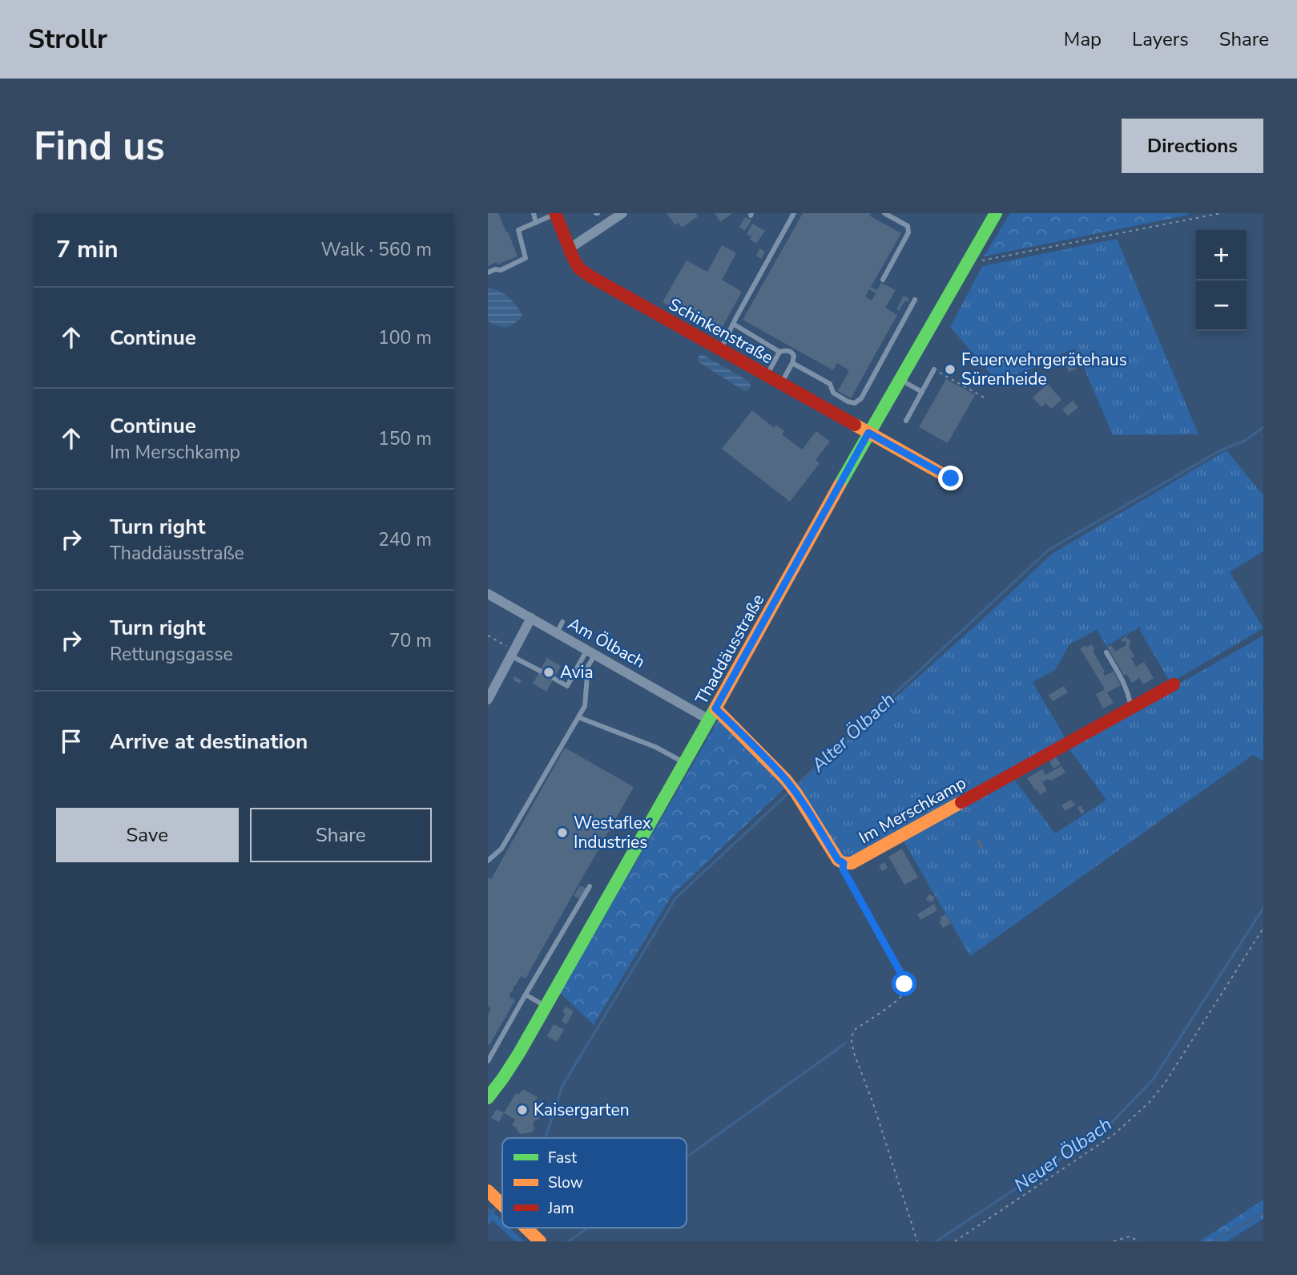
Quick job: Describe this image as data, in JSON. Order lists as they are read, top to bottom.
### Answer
{
  "streets": {
    "street": [
      "Schinkenstraße",
      "Am Ölbach",
      "Thaddäusstraße",
      "Im Merschkamp"
    ]
  },
  "crossings": [
    ["Schinkenstraße", "Thaddäusstraße"],
    ["Am Ölbach", "Thaddäusstraße"]
  ],
  "water": ["Alter Ölbach", "Neuer Ölbach"],
  "places": [
    "Feuerwehrgerätehaus Sürenheide",
    "Avia",
    "Westaflex Industries",
    "Kaisergarten"
  ],
  "legend": ["Fast", "Slow", "Jam"],
  "page": {
    "header": "Strollr",
    "nav": ["Map", "Layers", "Share"],
    "buttons": [
      "Directions",
      ["Save", "Share"]
    ],
    "title": "Find us",
    "heading": ["7 min", "Walk · 560 m"],
    "map_buttons": ["+", "−"],
    "list": [
      ["Continue", "100 m"],
      ["Continue", "Im Merschkamp", "150 m"],
      ["Turn right", "Thaddäusstraße", "240 m"],
      ["Turn right", "Rettungsgasse", "70 m"],
      "Arrive at destination"
    ]
  }
}
